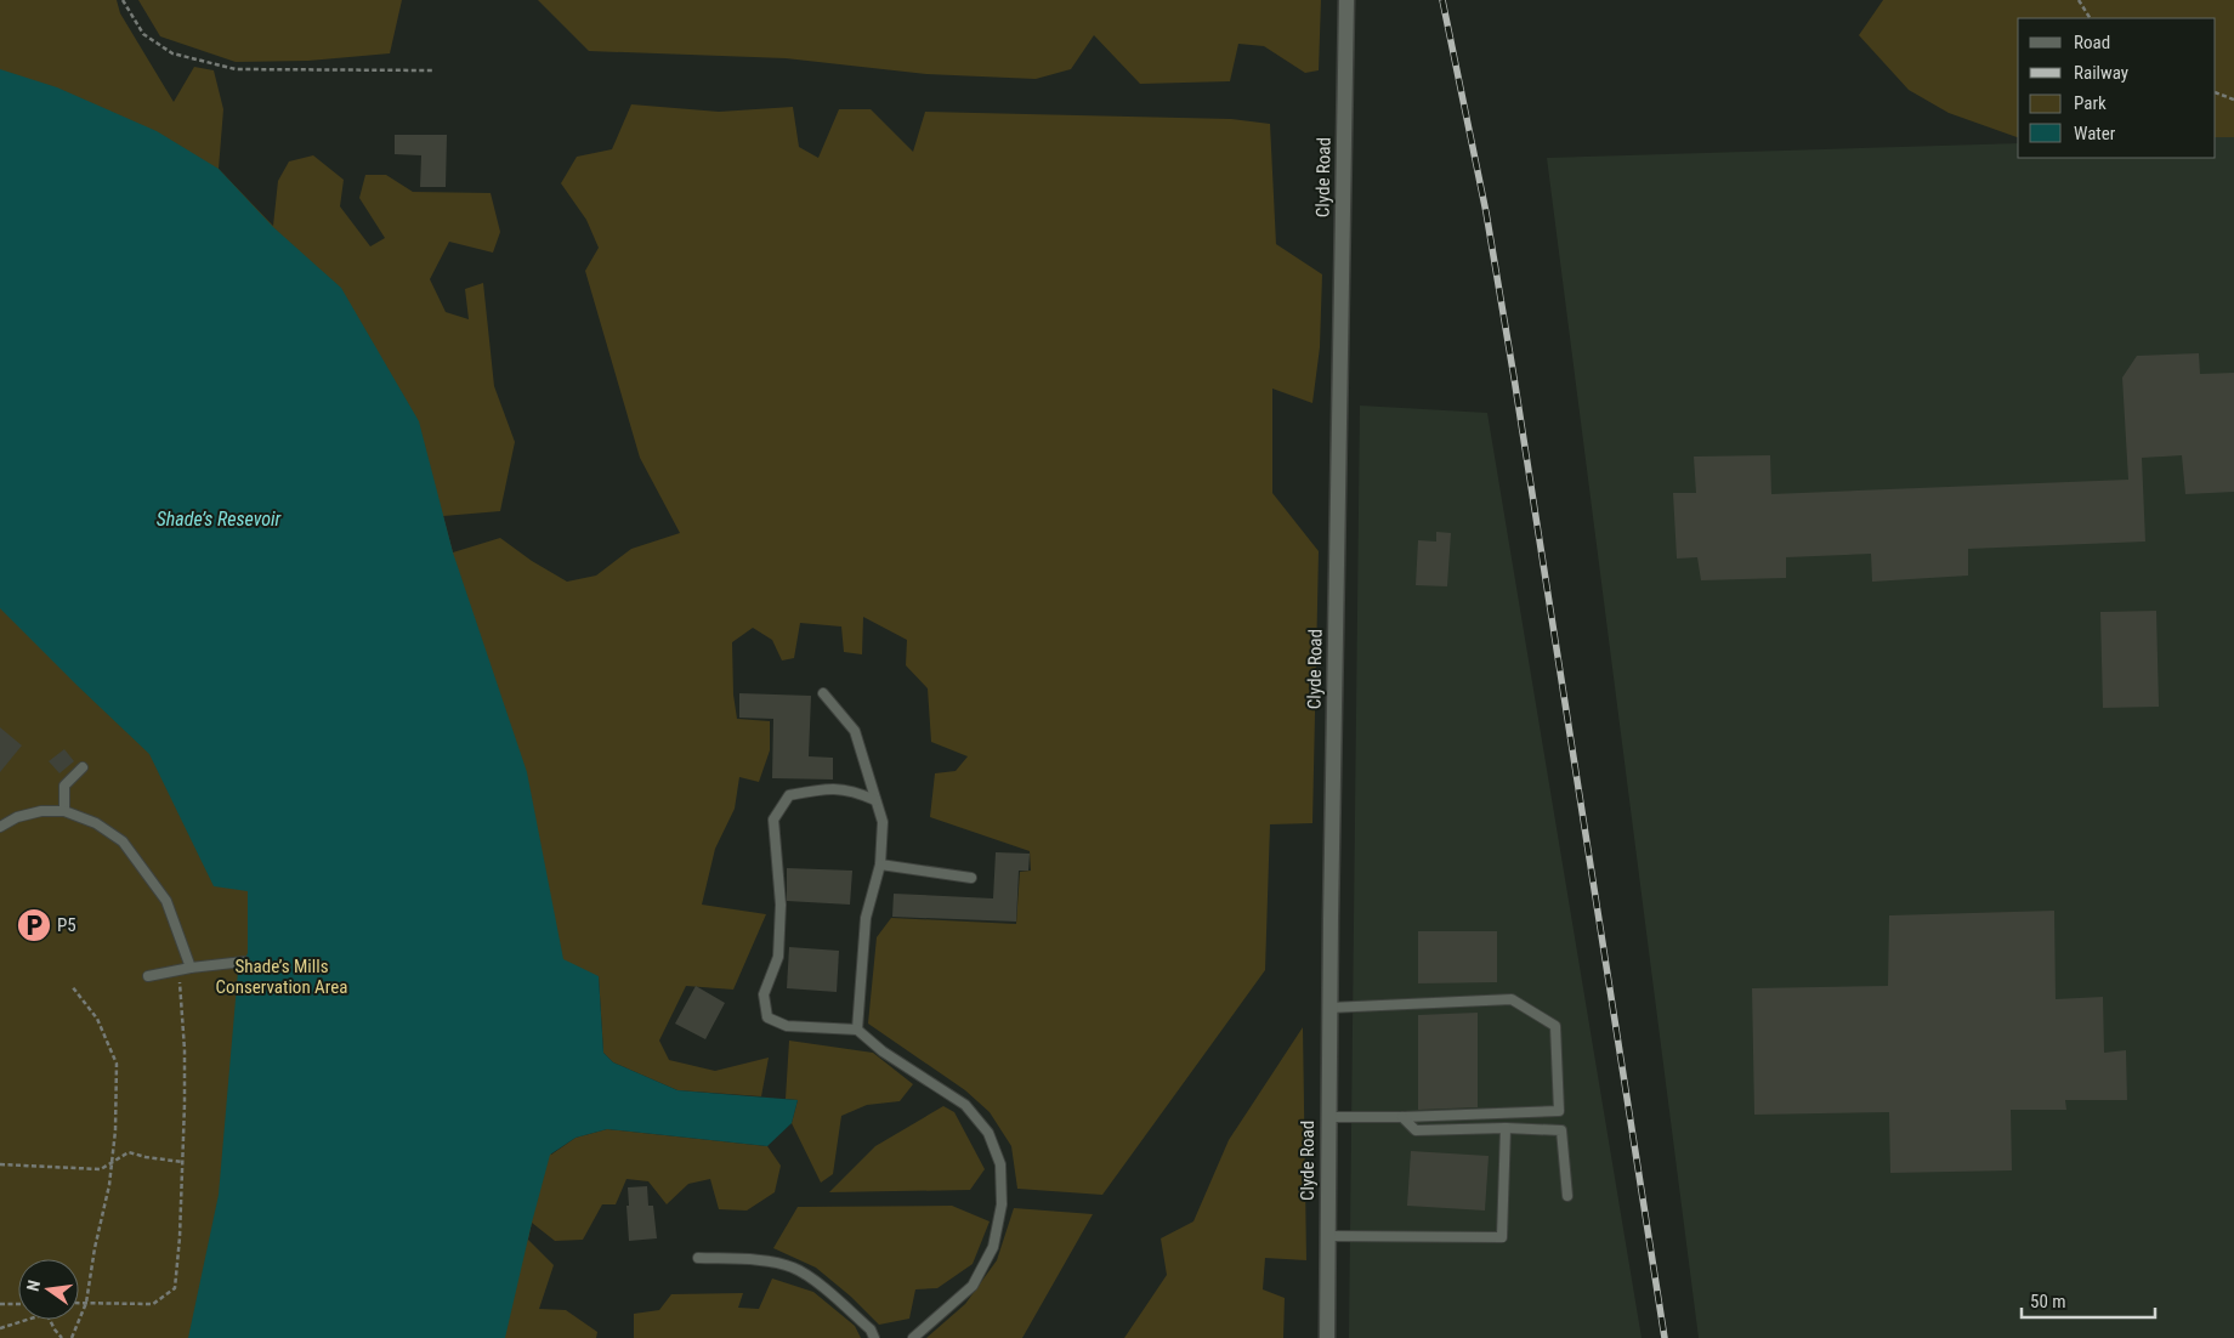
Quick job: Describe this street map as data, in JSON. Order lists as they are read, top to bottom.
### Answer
{
  "streets": {
    "main road": ["Clyde Road"]
  },
  "water": ["Shade’s Resevoir"],
  "parks": ["Shade’s Mills Conservation Area"],
  "places": {
    "parking": ["P5"]
  },
  "legend": [
    "Road",
    "Railway",
    "Park",
    "Water"
  ],
  "scale_bar": "50 m",
  "north": "left"
}
